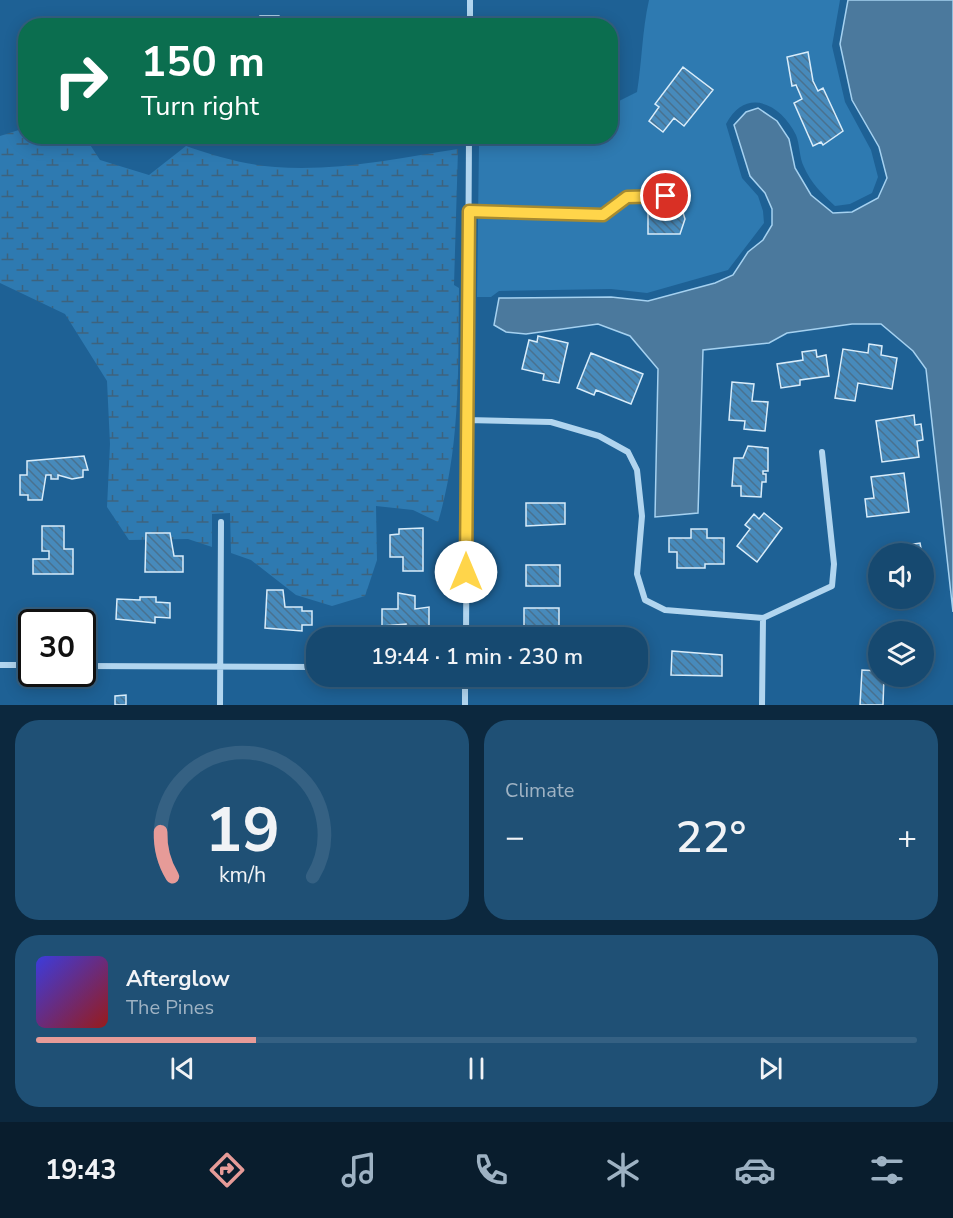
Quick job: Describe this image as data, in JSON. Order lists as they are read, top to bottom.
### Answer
{
  "page": {
    "turn": ["150 m", "Turn right"],
    "limit": "30",
    "trip": "19:44 · 1 min · 230 m",
    "tile": "Climate",
    "heat": ["−", "22°", "+"],
    "song": ["Afterglow", "The Pines"],
    "tabs": "19:43",
    "gauge": ["19", "km/h"]
  }
}
